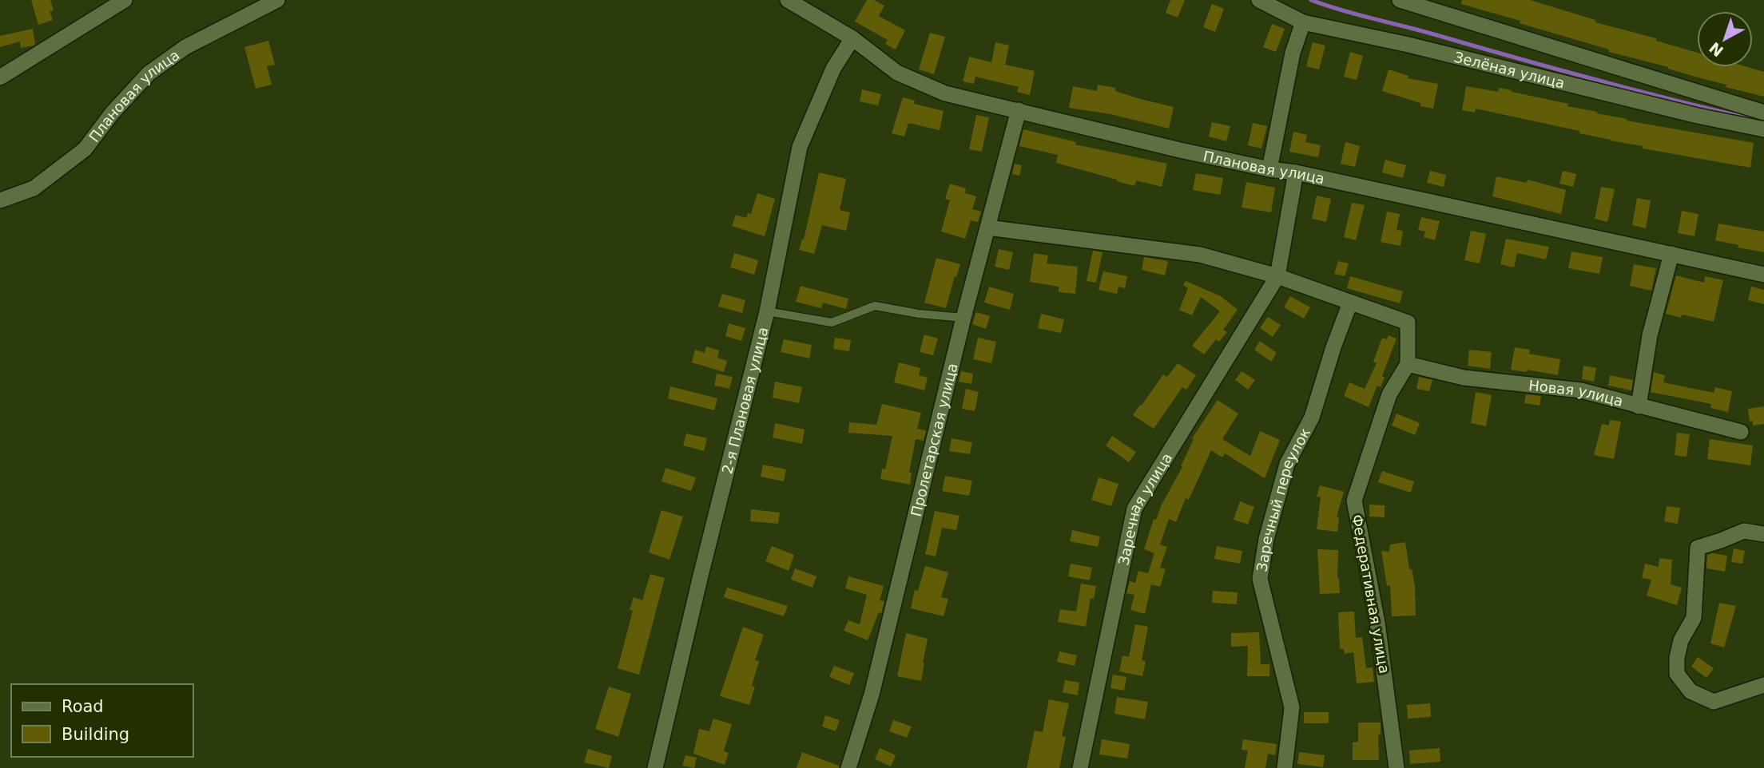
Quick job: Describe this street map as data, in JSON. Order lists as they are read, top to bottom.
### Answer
{
  "streets": {
    "street": [
      "Зелёная улица",
      "Плановая улица",
      "Новая улица",
      "2-я Плановая улица",
      "Пролетарская улица",
      "Заречный переулок",
      "Заречная улица",
      "Федеративная улица"
    ]
  },
  "crossings": [
    ["Плановая улица", "2-я Плановая улица"],
    ["Плановая улица", "Пролетарская улица"],
    ["Плановая улица", "Заречная улица"],
    ["Новая улица", "Федеративная улица"]
  ],
  "legend": ["Road", "Building"],
  "north": "bottom left"
}
